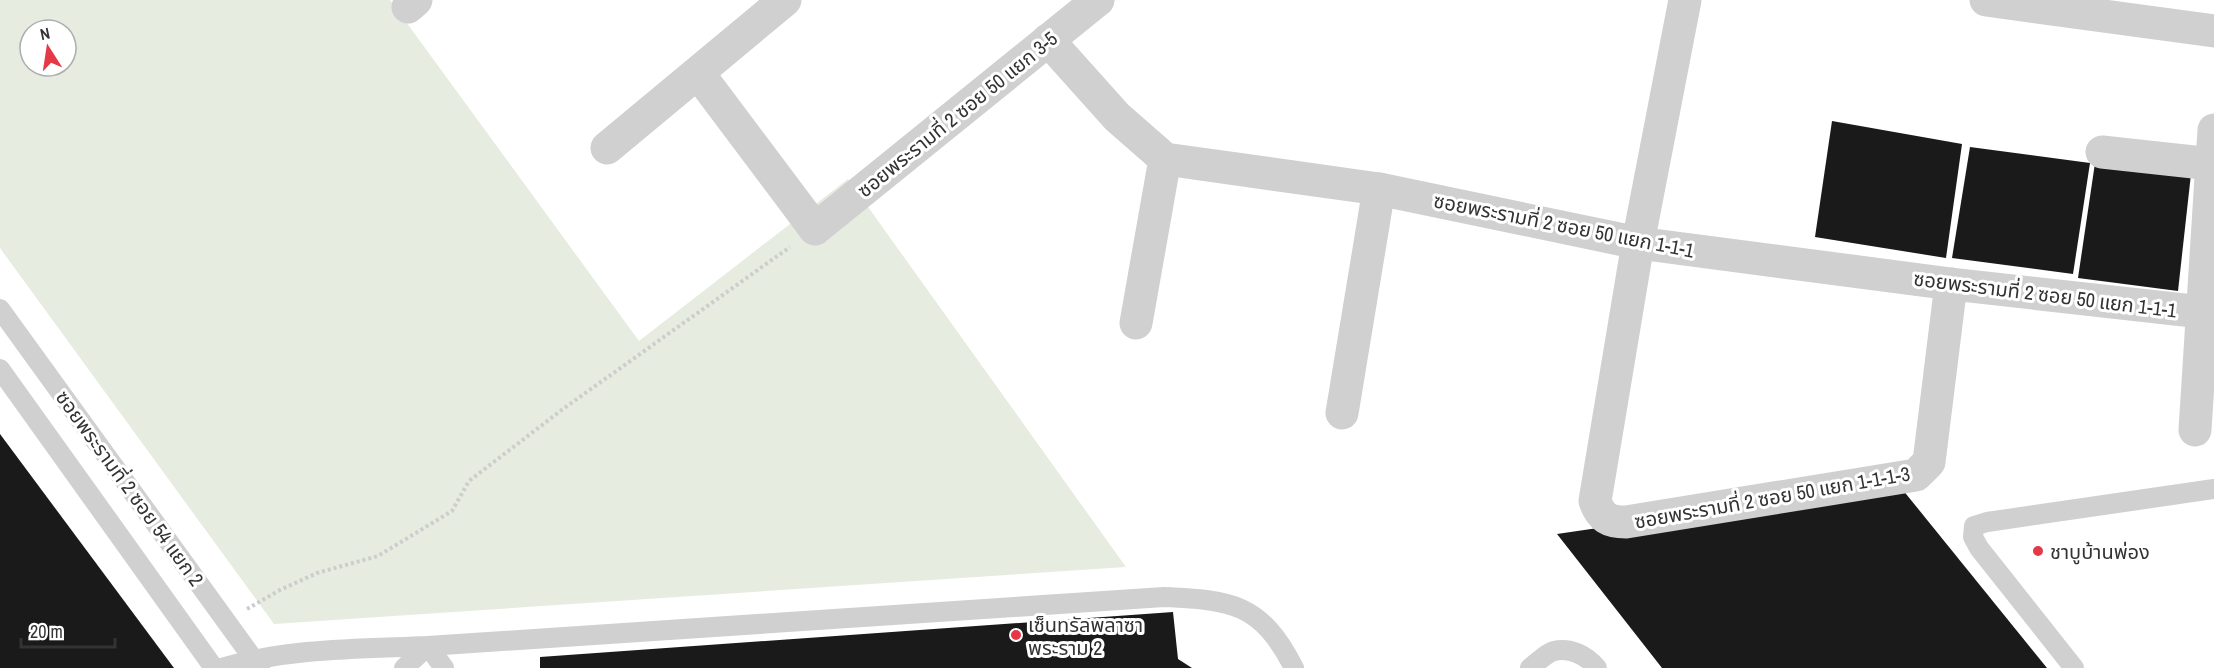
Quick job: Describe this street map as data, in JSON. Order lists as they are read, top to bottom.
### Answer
{
  "streets": {
    "street": ["ซอยพระรามที่ 2 ซอย 50 แยก 3-5", "ซอยพระรามที่ 2 ซอย 50 แยก 1-1-1", "ซอยพระรามที่ 2 ซอย 50 แยก 1-1-1-3"],
    "lane": ["ซอยพระรามที่ 2 ซอย 54 แยก 2"]
  },
  "crossings": [
    ["ซอยพระรามที่ 2 ซอย 50 แยก 1-1-1", "ซอยพระรามที่ 2 ซอย 50 แยก 1-1-1-3"]
  ],
  "places": ["ชาบูบ้านพ่อง", "เซ็นทรัลพลาซา พระราม 2"],
  "scale_bar": "20 m",
  "north": "top"
}
